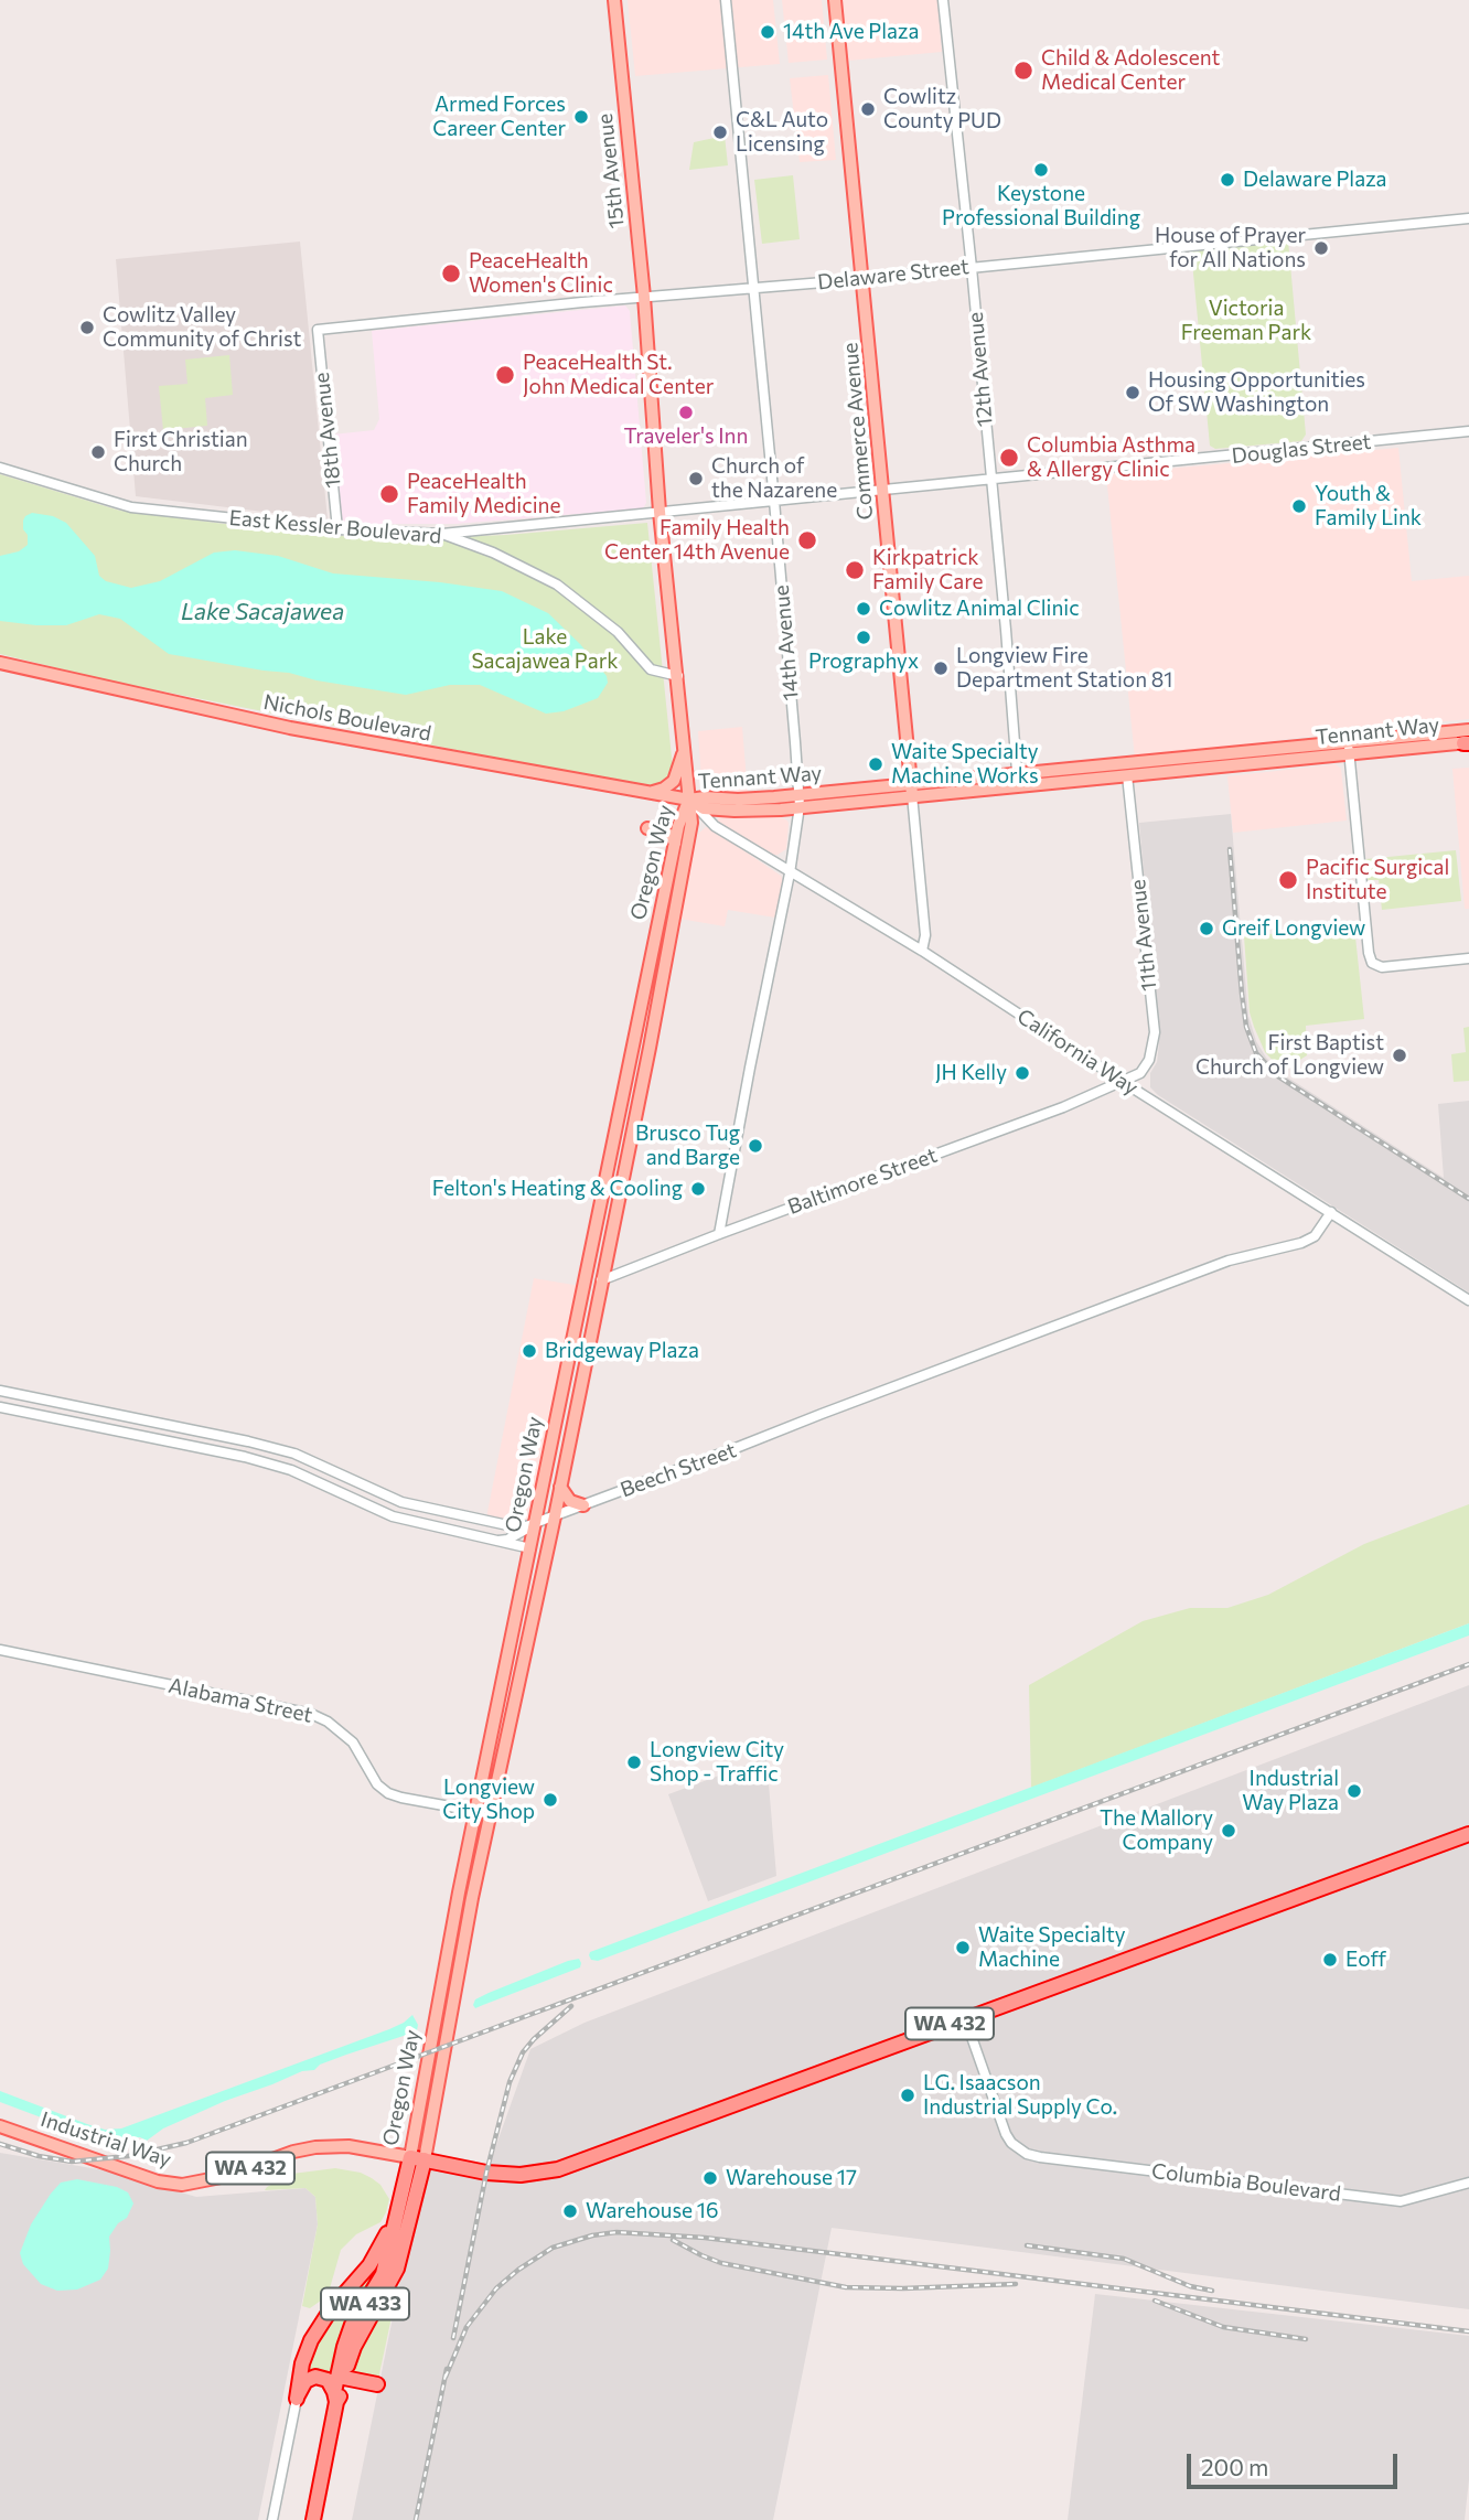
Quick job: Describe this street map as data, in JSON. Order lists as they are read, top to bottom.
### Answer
{
  "streets": {
    "highway": [
      "Oregon Way",
      "WA 432",
      "Industrial Way",
      "WA 433"
    ],
    "main road": [
      "15th Avenue",
      "Commerce Avenue",
      "Nichols Boulevard",
      "Tennant Way"
    ],
    "street": [
      "Delaware Street",
      "12th Avenue",
      "18th Avenue",
      "Douglas Street",
      "East Kessler Boulevard",
      "14th Avenue",
      "11th Avenue",
      "California Way",
      "Baltimore Street",
      "Beech Street",
      "Alabama Street",
      "Columbia Boulevard"
    ]
  },
  "crossings": [
    ["15th Avenue", "Delaware Street"],
    ["15th Avenue", "Douglas Street"],
    ["15th Avenue", "East Kessler Boulevard"],
    ["15th Avenue", "Nichols Boulevard"],
    ["15th Avenue", "Tennant Way"],
    ["15th Avenue", "Oregon Way"],
    ["15th Avenue", "California Way"],
    ["Delaware Street", "12th Avenue"],
    ["Delaware Street", "18th Avenue"],
    ["Delaware Street", "Commerce Avenue"],
    ["Delaware Street", "14th Avenue"],
    ["12th Avenue", "Douglas Street"],
    ["12th Avenue", "Tennant Way"],
    ["18th Avenue", "East Kessler Boulevard"],
    ["Commerce Avenue", "Douglas Street"],
    ["Commerce Avenue", "Tennant Way"],
    ["Commerce Avenue", "California Way"],
    ["Douglas Street", "East Kessler Boulevard"],
    ["Douglas Street", "14th Avenue"],
    ["14th Avenue", "Tennant Way"],
    ["14th Avenue", "California Way"],
    ["14th Avenue", "Baltimore Street"],
    ["Nichols Boulevard", "Tennant Way"],
    ["Nichols Boulevard", "Oregon Way"],
    ["Nichols Boulevard", "California Way"],
    ["Tennant Way", "Oregon Way"],
    ["Tennant Way", "11th Avenue"],
    ["Tennant Way", "California Way"],
    ["Oregon Way", "California Way"],
    ["Oregon Way", "Baltimore Street"],
    ["Oregon Way", "Beech Street"],
    ["Oregon Way", "Alabama Street"],
    ["Oregon Way", "WA 432"],
    ["Oregon Way", "Industrial Way"],
    ["11th Avenue", "California Way"],
    ["11th Avenue", "Baltimore Street"],
    ["California Way", "Baltimore Street"],
    ["California Way", "Beech Street"],
    ["WA 432", "Industrial Way"],
    ["WA 432", "Columbia Boulevard"]
  ],
  "water": ["Lake Sacajawea"],
  "parks": ["Victoria Freeman Park", "Lake Sacajawea Park"],
  "places": [
    "14th Ave Plaza",
    "Child & Adolescent Medical Center",
    "Cowlitz County PUD",
    "Armed Forces Career Center",
    "C&L Auto Licensing",
    "Keystone Professional Building",
    "Delaware Plaza",
    "House of Prayer for All Nations",
    "PeaceHealth Women's Clinic",
    "Cowlitz Valley Community of Christ",
    "PeaceHealth St. John Medical Center",
    "Housing Opportunities Of SW Washington",
    "Traveler's Inn",
    "First Christian Church",
    "Columbia Asthma & Allergy Clinic",
    "Church of the Nazarene",
    "PeaceHealth Family Medicine",
    "Youth & Family Link",
    "Family Health Center 14th Avenue",
    "Kirkpatrick Family Care",
    "Cowlitz Animal Clinic",
    "Prographyx",
    "Longview Fire Department Station 81",
    "Waite Specialty Machine Works",
    "Pacific Surgical Institute",
    "Greif Longview",
    "First Baptist Church of Longview",
    "JH Kelly",
    "Brusco Tug and Barge",
    "Felton's Heating & Cooling",
    "Bridgeway Plaza",
    "Longview City Shop - Traffic",
    "Industrial Way Plaza",
    "Longview City Shop",
    "The Mallory Company",
    "Waite Specialty Machine",
    "Eoff",
    "LG. Isaacson Industrial Supply Co.",
    "Warehouse 17",
    "Warehouse 16"
  ],
  "scale_bar": "200 m"
}
